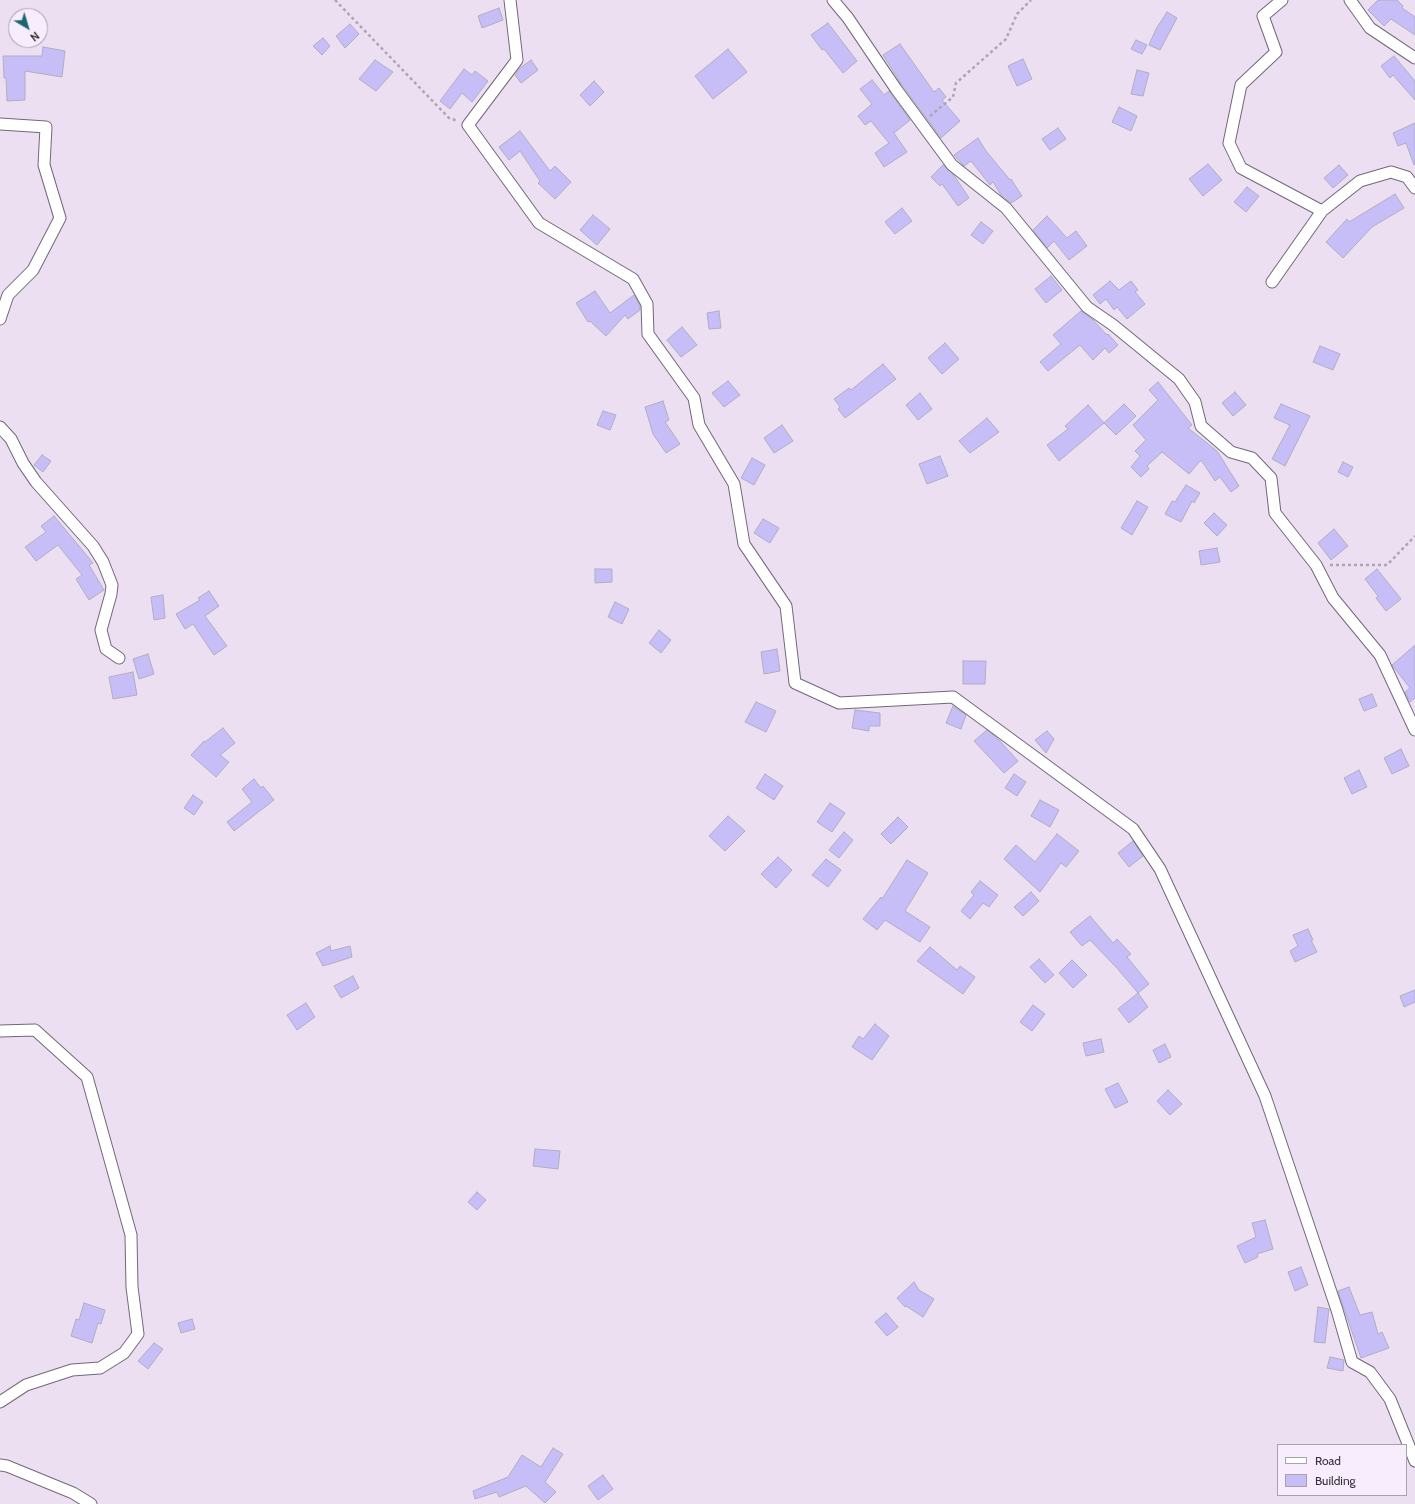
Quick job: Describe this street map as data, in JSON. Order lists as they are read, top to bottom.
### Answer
{
  "legend": ["Road", "Building"],
  "north": "bottom right"
}
